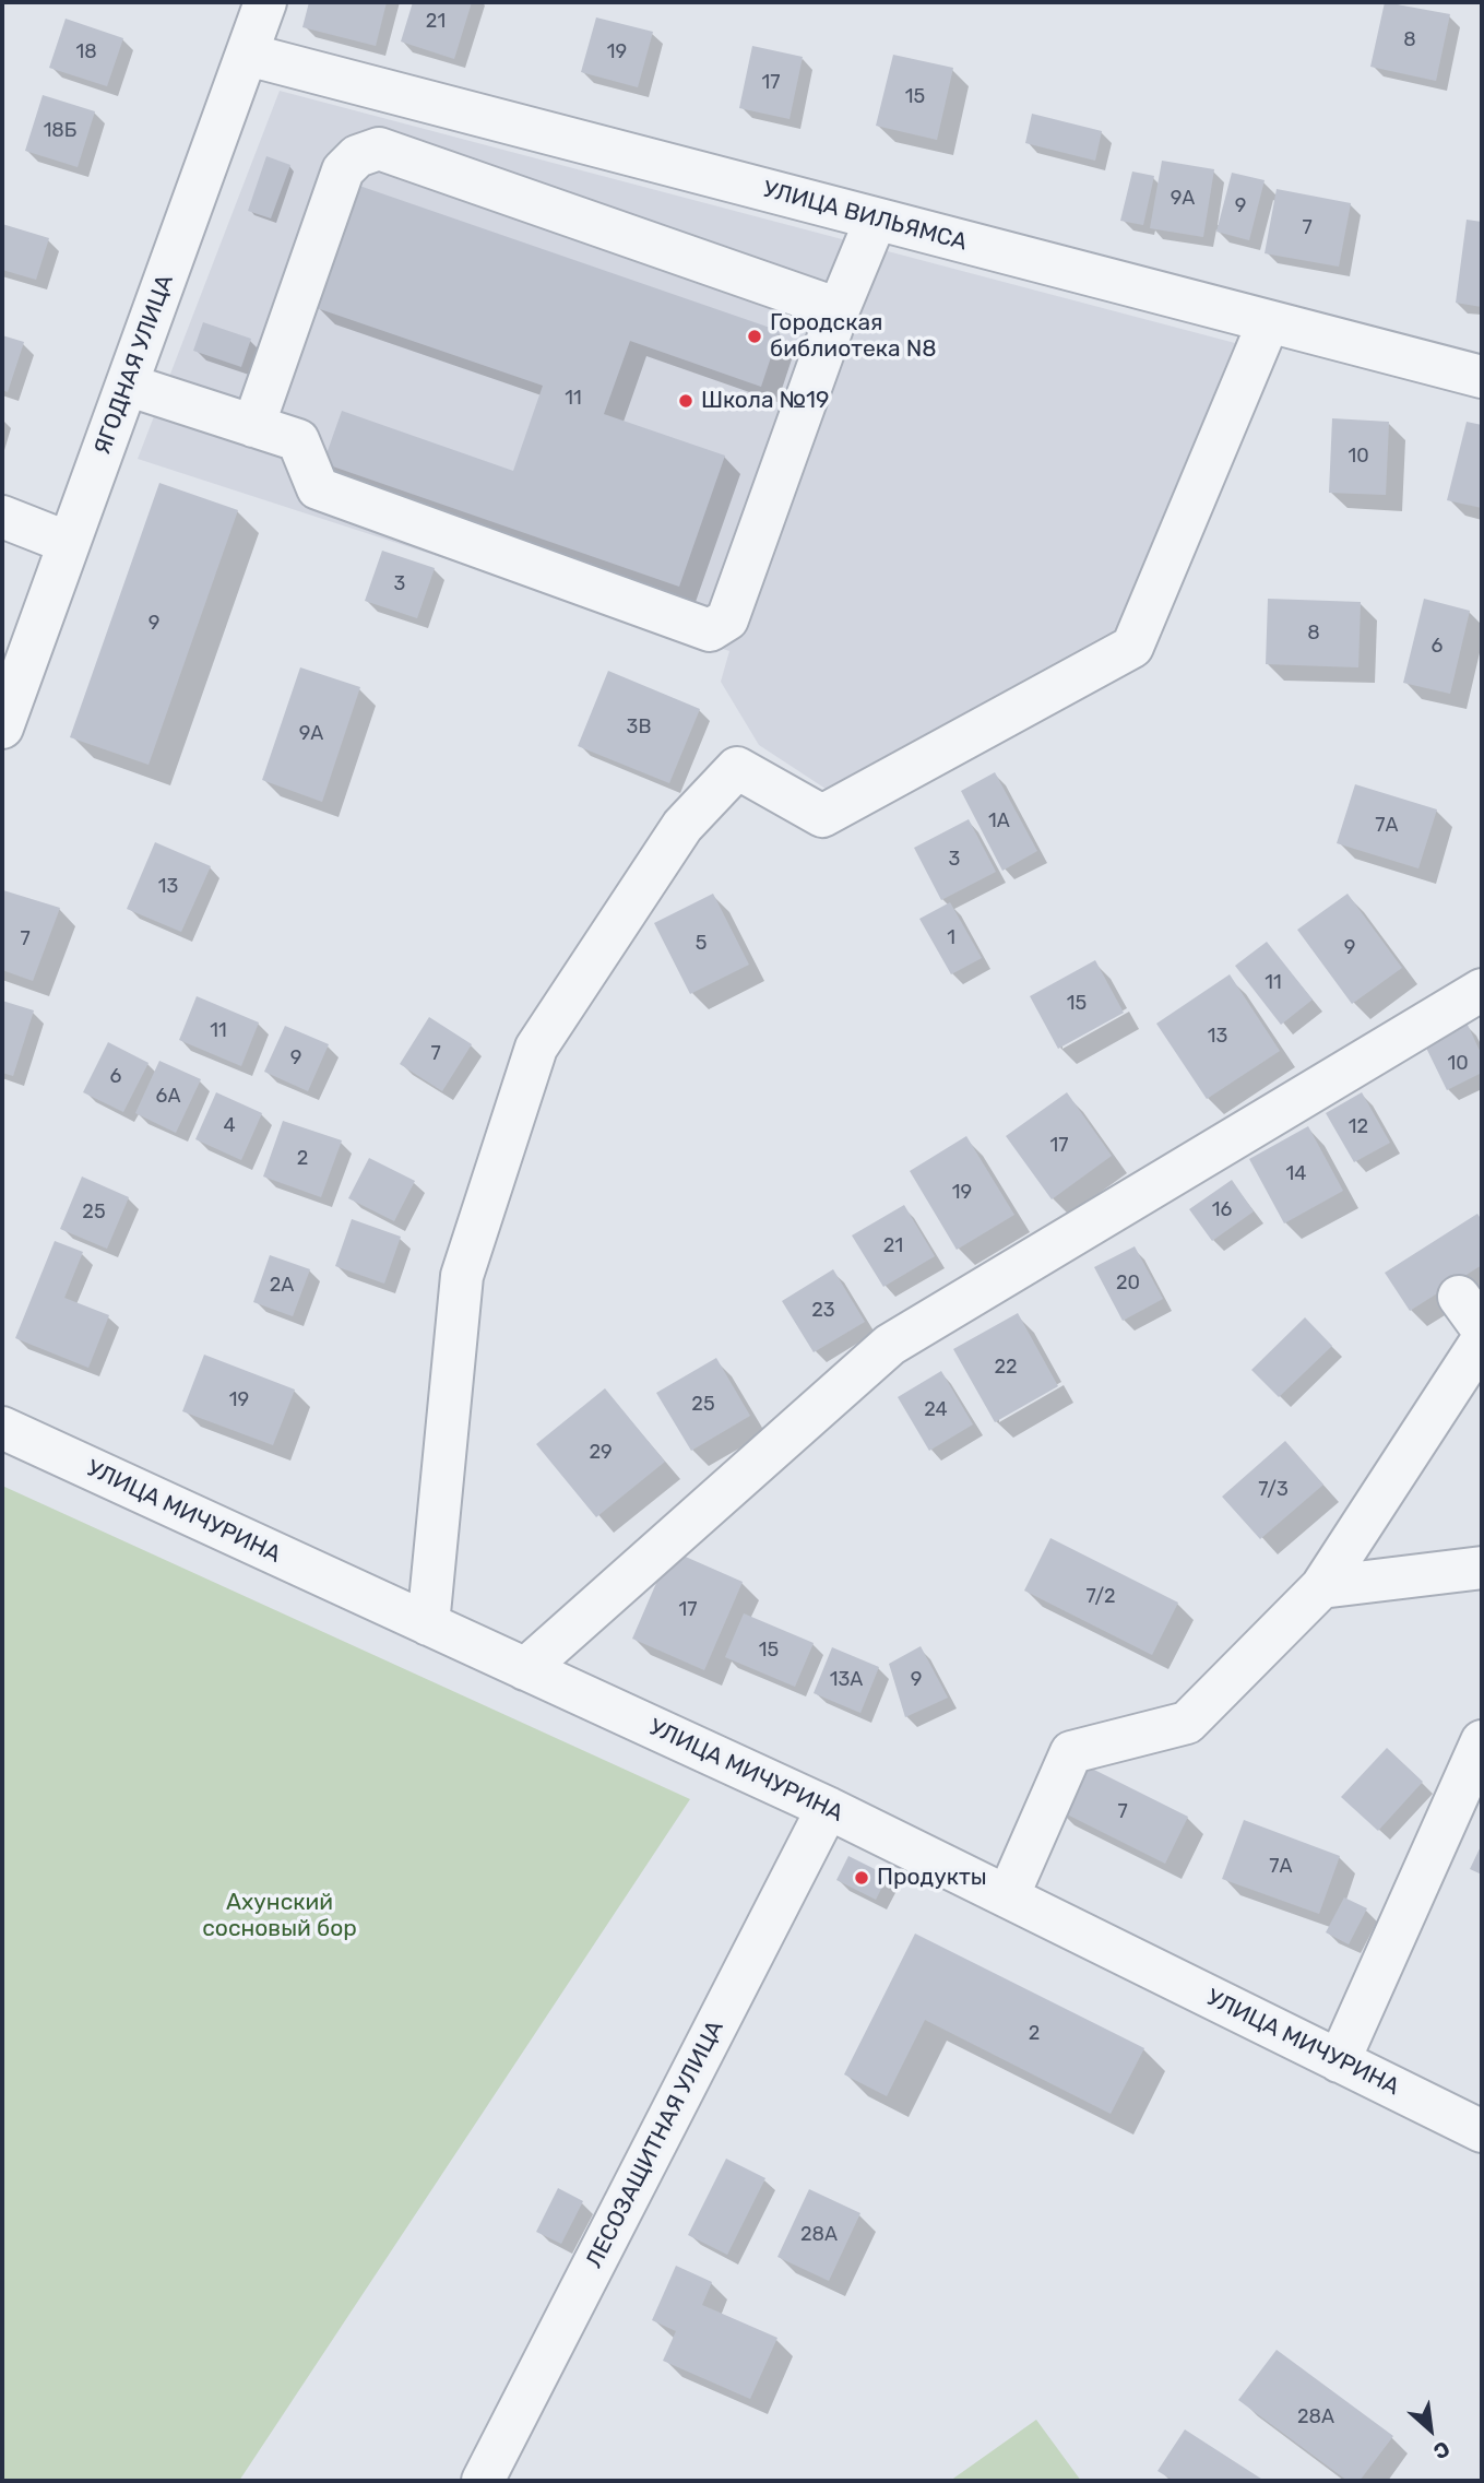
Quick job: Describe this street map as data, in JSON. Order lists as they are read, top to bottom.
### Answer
{
  "streets": {
    "street": [
      "УЛИЦА ВИЛЬЯМСА",
      "ЯГОДНАЯ УЛИЦА",
      "УЛИЦА МИЧУРИНА",
      "ЛЕСОЗАЩИТНАЯ УЛИЦА"
    ]
  },
  "crossings": [
    ["УЛИЦА ВИЛЬЯМСА", "ЯГОДНАЯ УЛИЦА"],
    ["УЛИЦА МИЧУРИНА", "ЛЕСОЗАЩИТНАЯ УЛИЦА"]
  ],
  "parks": ["Ахунский сосновый бор"],
  "places": ["Городская библиотека N8", "Школа №19", "Продукты"],
  "house_numbers": [
    "21",
    "8",
    "18",
    "19",
    "17",
    "15",
    "18Б",
    "9А",
    "9",
    "7",
    "11",
    "10",
    "3",
    "9",
    "8",
    "6",
    "3В",
    "9А",
    "1А",
    "7А",
    "3",
    "13",
    "1",
    "7",
    "5",
    "9",
    "11",
    "15",
    "11",
    "13",
    "7",
    "9",
    "10",
    "6",
    "6А",
    "4",
    "12",
    "17",
    "2",
    "14",
    "19",
    "16",
    "25",
    "21",
    "20",
    "2А",
    "23",
    "22",
    "19",
    "25",
    "24",
    "29",
    "7/3",
    "7/2",
    "17",
    "15",
    "13А",
    "9",
    "7",
    "7А",
    "2",
    "28А",
    "28А"
  ],
  "north": "bottom right"
}
